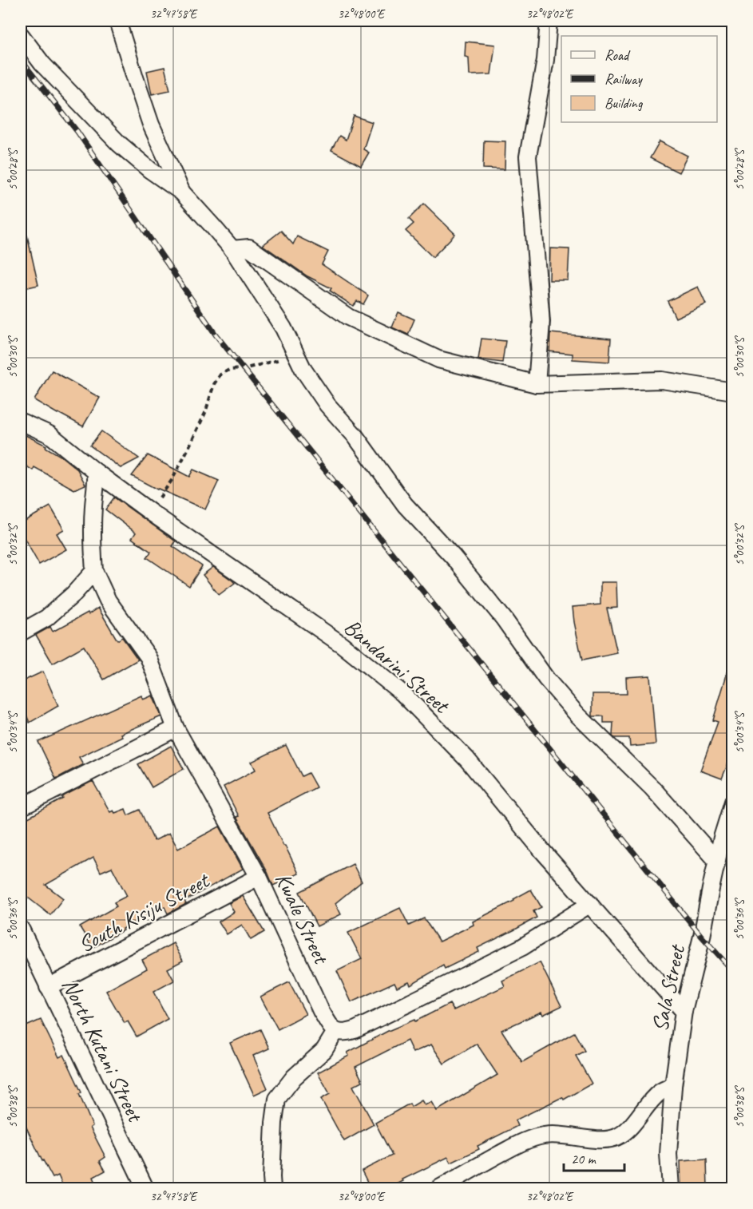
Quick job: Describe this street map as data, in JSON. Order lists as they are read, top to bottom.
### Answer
{
  "streets": {
    "street": [
      "Bandarini Street",
      "South Kisiju Street",
      "Kwale Street",
      "Sala Street",
      "North Kutani Street"
    ]
  },
  "crossings": [
    ["Bandarini Street", "Sala Street"],
    ["South Kisiju Street", "Kwale Street"],
    ["South Kisiju Street", "North Kutani Street"]
  ],
  "legend": ["Road", "Railway", "Building"],
  "scale_bar": "20 m",
  "coordinates": [
    "32°47'58\"E",
    "32°48'00\"E",
    "32°48'02\"E",
    "5°00'28\"S",
    "5°00'30\"S",
    "5°00'32\"S",
    "5°00'34\"S",
    "5°00'36\"S",
    "5°00'38\"S"
  ]
}
